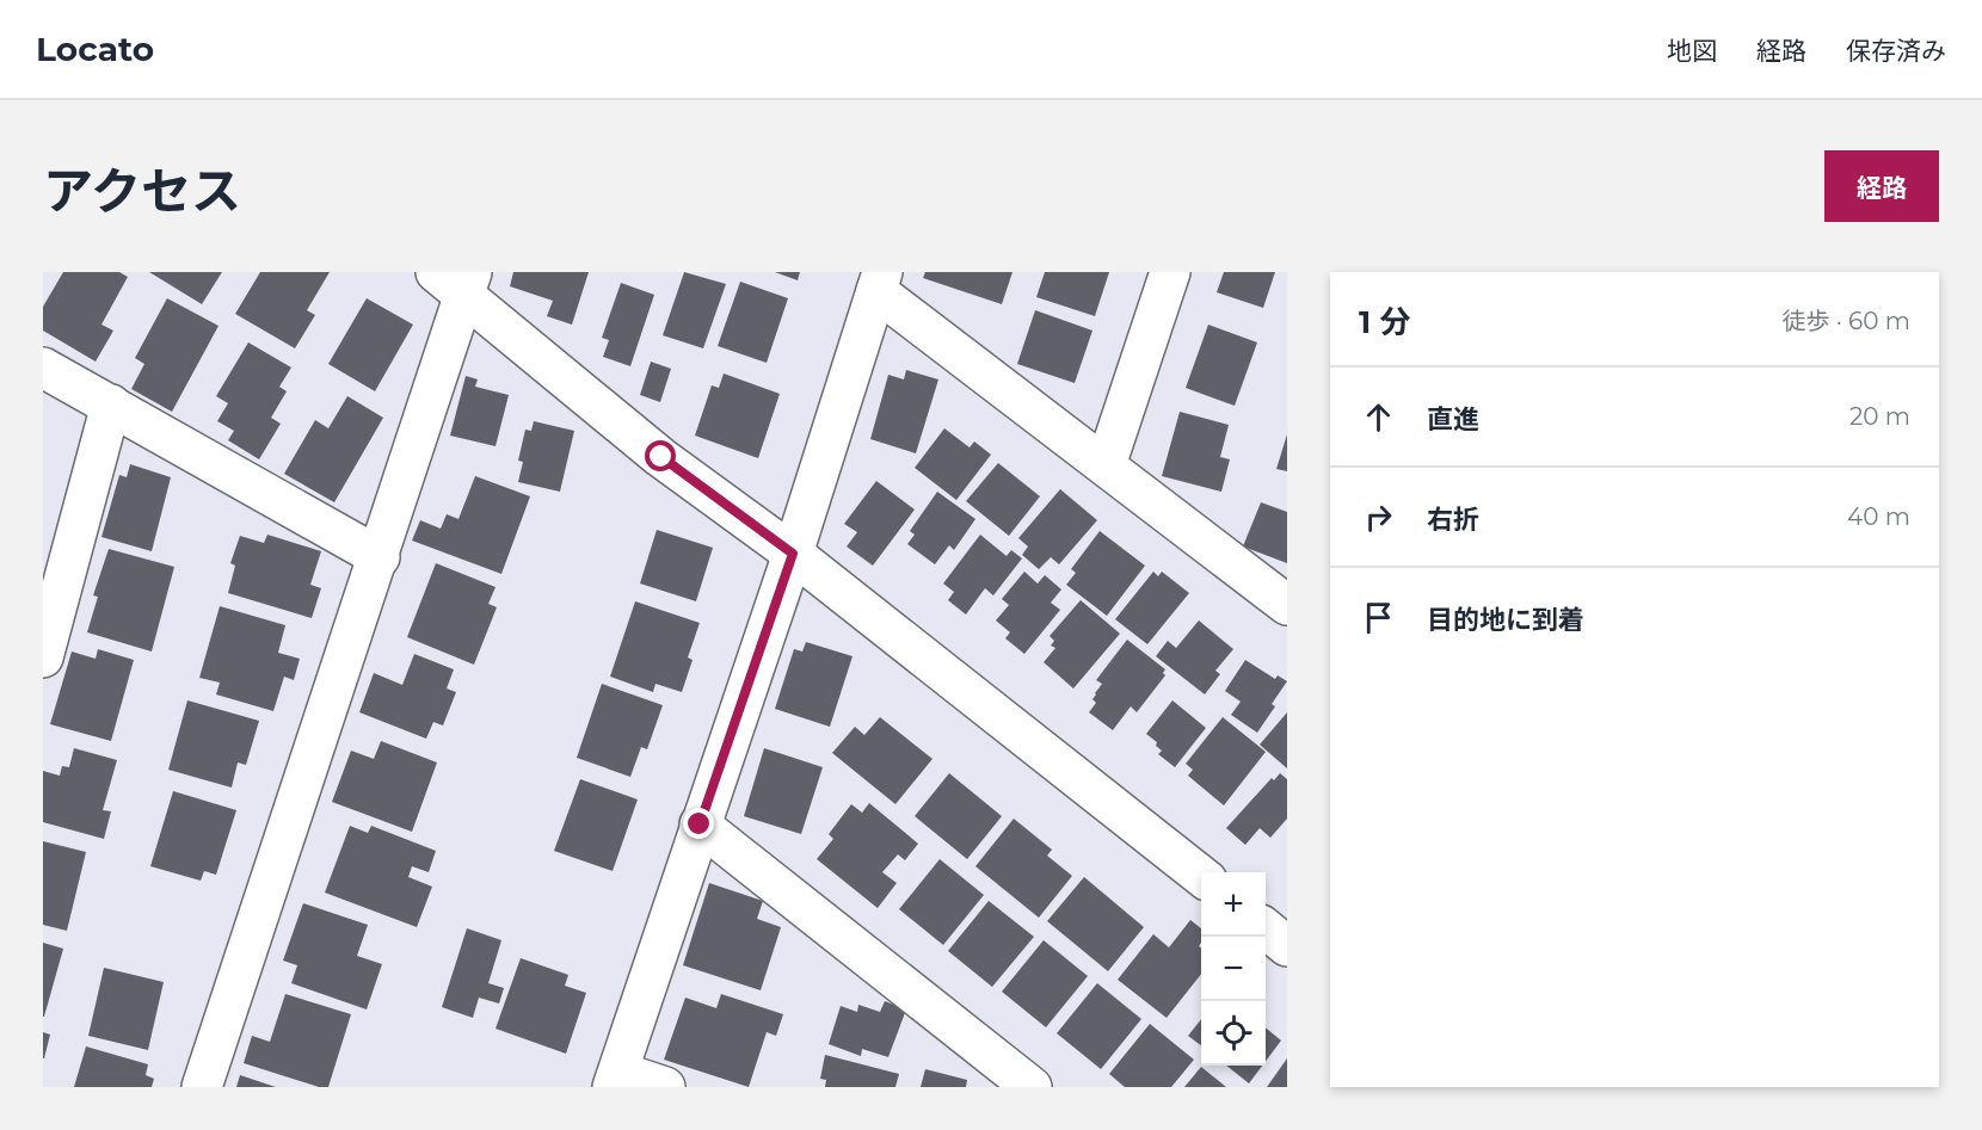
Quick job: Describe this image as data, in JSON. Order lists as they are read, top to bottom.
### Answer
{
  "page": {
    "header": "Locato",
    "nav": ["地図", "経路", "保存済み"],
    "title": "アクセス",
    "buttons": "経路",
    "heading": ["1 分", "徒歩 · 60 m"],
    "list": [
      ["直進", "20 m"],
      ["右折", "40 m"],
      "目的地に到着"
    ],
    "map_buttons": ["+", "−"]
  }
}
